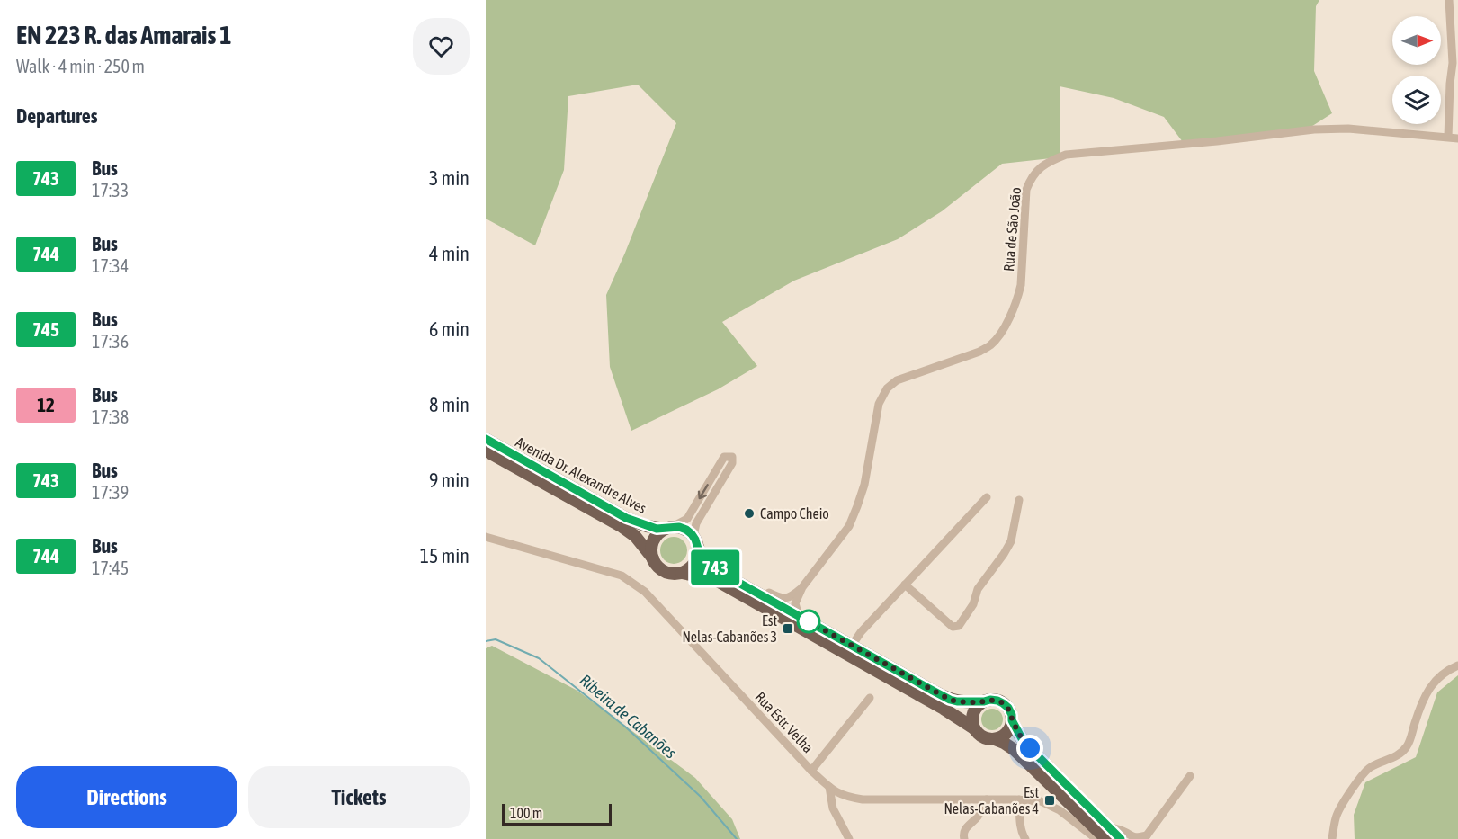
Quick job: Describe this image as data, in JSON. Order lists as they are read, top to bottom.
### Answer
{
  "streets": {
    "main road": ["Avenida Dr. Alexandre Alves"],
    "street": ["Rua de São João", "Rua Estr. Velha"]
  },
  "water": ["Ribeira de Cabanões"],
  "places": {
    "other": ["Campo Cheio"],
    "transit": ["Est Nelas-Cabanões 3", "Est Nelas-Cabanões 4"]
  },
  "lines": ["bus line 743"],
  "scale_bar": "100 m",
  "north": "right",
  "page": {
    "heading": [
      ["EN 223 R. das Amarais 1", "Walk · 4 min · 250 m"],
      "Departures"
    ],
    "on_map": "743",
    "list": [
      {
        "mark": "743",
        "name": "Bus",
        "note": "17:33",
        "value": "3 min"
      },
      {
        "mark": "744",
        "name": "Bus",
        "note": "17:34",
        "value": "4 min"
      },
      {
        "mark": "745",
        "name": "Bus",
        "note": "17:36",
        "value": "6 min"
      },
      {
        "mark": "12",
        "name": "Bus",
        "note": "17:38",
        "value": "8 min"
      },
      {
        "mark": "743",
        "name": "Bus",
        "note": "17:39",
        "value": "9 min"
      },
      {
        "mark": "744",
        "name": "Bus",
        "note": "17:45",
        "value": "15 min"
      }
    ],
    "buttons": ["Directions", "Tickets"],
    "scale": "100 m"
  }
}
